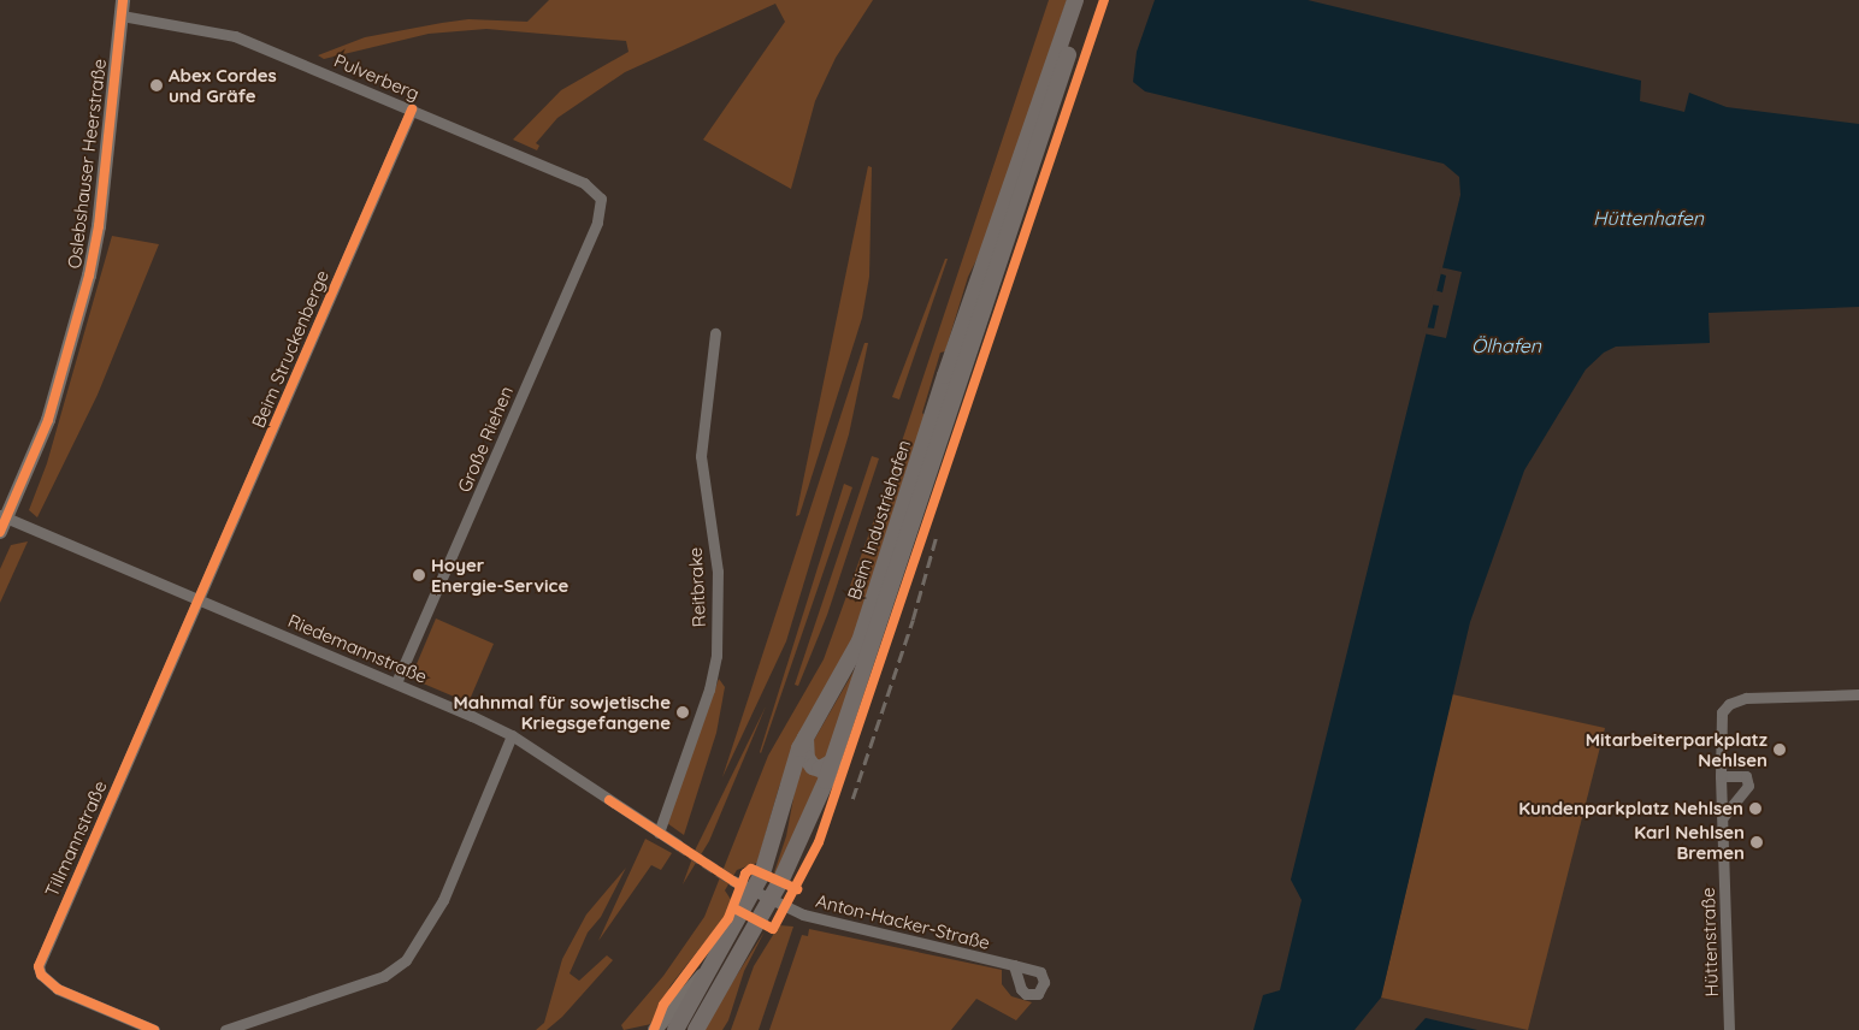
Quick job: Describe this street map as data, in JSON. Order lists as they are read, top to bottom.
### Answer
{
  "streets": {
    "main road": ["Oslebshauser Heerstraße", "Beim Industriehafen"],
    "street": [
      "Pulverberg",
      "Beim Struckenberge",
      "Große Riehen",
      "Reitbrake",
      "Riedemannstraße",
      "Tillmannstraße",
      "Anton-Hacker-Straße",
      "Hüttenstraße"
    ]
  },
  "crossings": [
    ["Pulverberg", "Oslebshauser Heerstraße"],
    ["Pulverberg", "Beim Struckenberge"],
    ["Pulverberg", "Große Riehen"],
    ["Oslebshauser Heerstraße", "Riedemannstraße"],
    ["Beim Struckenberge", "Riedemannstraße"],
    ["Beim Struckenberge", "Tillmannstraße"],
    ["Große Riehen", "Riedemannstraße"],
    ["Beim Industriehafen", "Anton-Hacker-Straße"],
    ["Reitbrake", "Riedemannstraße"],
    ["Riedemannstraße", "Tillmannstraße"]
  ],
  "water": ["Hüttenhafen", "Ölhafen"],
  "places": [
    "Abex Cordes und Gräfe",
    "Hoyer Energie-Service",
    "Mahnmal für sowjetische Kriegsgefangene",
    "Mitarbeiterparkplatz Nehlsen",
    "Kundenparkplatz Nehlsen",
    "Karl Nehlsen Bremen"
  ]
}
